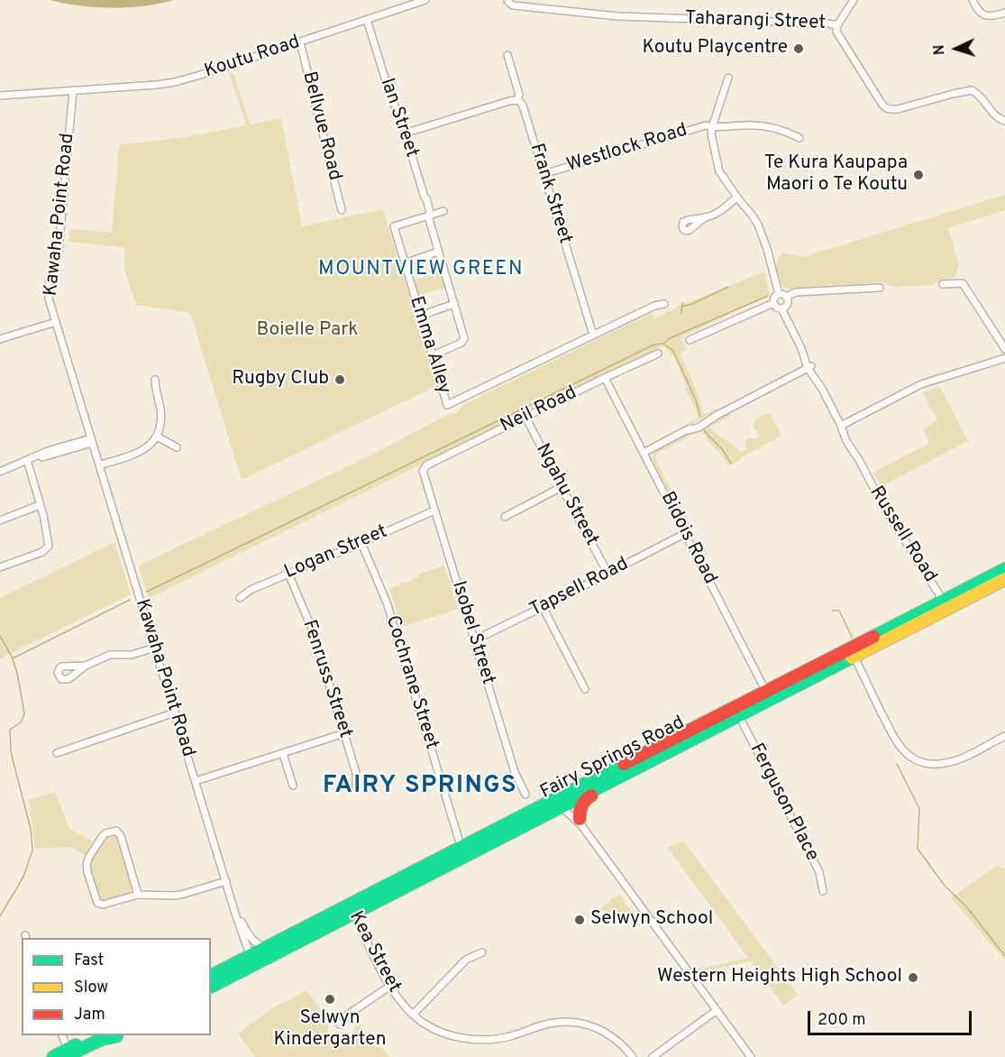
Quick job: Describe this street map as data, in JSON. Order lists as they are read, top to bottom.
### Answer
{
  "streets": {
    "highway": ["Fairy Springs Road"],
    "street": [
      "Taharangi Street",
      "Koutu Road",
      "Ian Street",
      "Bellvue Road",
      "Westlock Road",
      "Frank Street",
      "Kawaha Point Road",
      "Emma Alley",
      "Neil Road",
      "Ngahu Street",
      "Russell Road",
      "Bidois Road",
      "Logan Street",
      "Tapsell Road",
      "Isobel Street",
      "Fenruss Street",
      "Cochrane Street",
      "Ferguson Place",
      "Kea Street"
    ]
  },
  "crossings": [
    ["Koutu Road", "Ian Street"],
    ["Koutu Road", "Bellvue Road"],
    ["Koutu Road", "Kawaha Point Road"],
    ["Ian Street", "Emma Alley"],
    ["Westlock Road", "Frank Street"],
    ["Frank Street", "Emma Alley"],
    ["Kawaha Point Road", "Fairy Springs Road"],
    ["Neil Road", "Ngahu Street"],
    ["Neil Road", "Bidois Road"],
    ["Neil Road", "Isobel Street"],
    ["Ngahu Street", "Tapsell Road"],
    ["Russell Road", "Fairy Springs Road"],
    ["Bidois Road", "Tapsell Road"],
    ["Bidois Road", "Fairy Springs Road"],
    ["Logan Street", "Isobel Street"],
    ["Logan Street", "Fenruss Street"],
    ["Logan Street", "Cochrane Street"],
    ["Tapsell Road", "Isobel Street"],
    ["Cochrane Street", "Fairy Springs Road"],
    ["Fairy Springs Road", "Ferguson Place"],
    ["Fairy Springs Road", "Kea Street"]
  ],
  "districts": ["MOUNTVIEW GREEN", "FAIRY SPRINGS"],
  "parks": ["Boielle Park"],
  "places": [
    "Koutu Playcentre",
    "Te Kura Kaupapa Maori o Te Koutu",
    "Rugby Club",
    "Selwyn School",
    "Western Heights High School",
    "Selwyn Kindergarten"
  ],
  "legend": ["Fast", "Slow", "Jam"],
  "scale_bar": "200 m",
  "north": "left"
}
